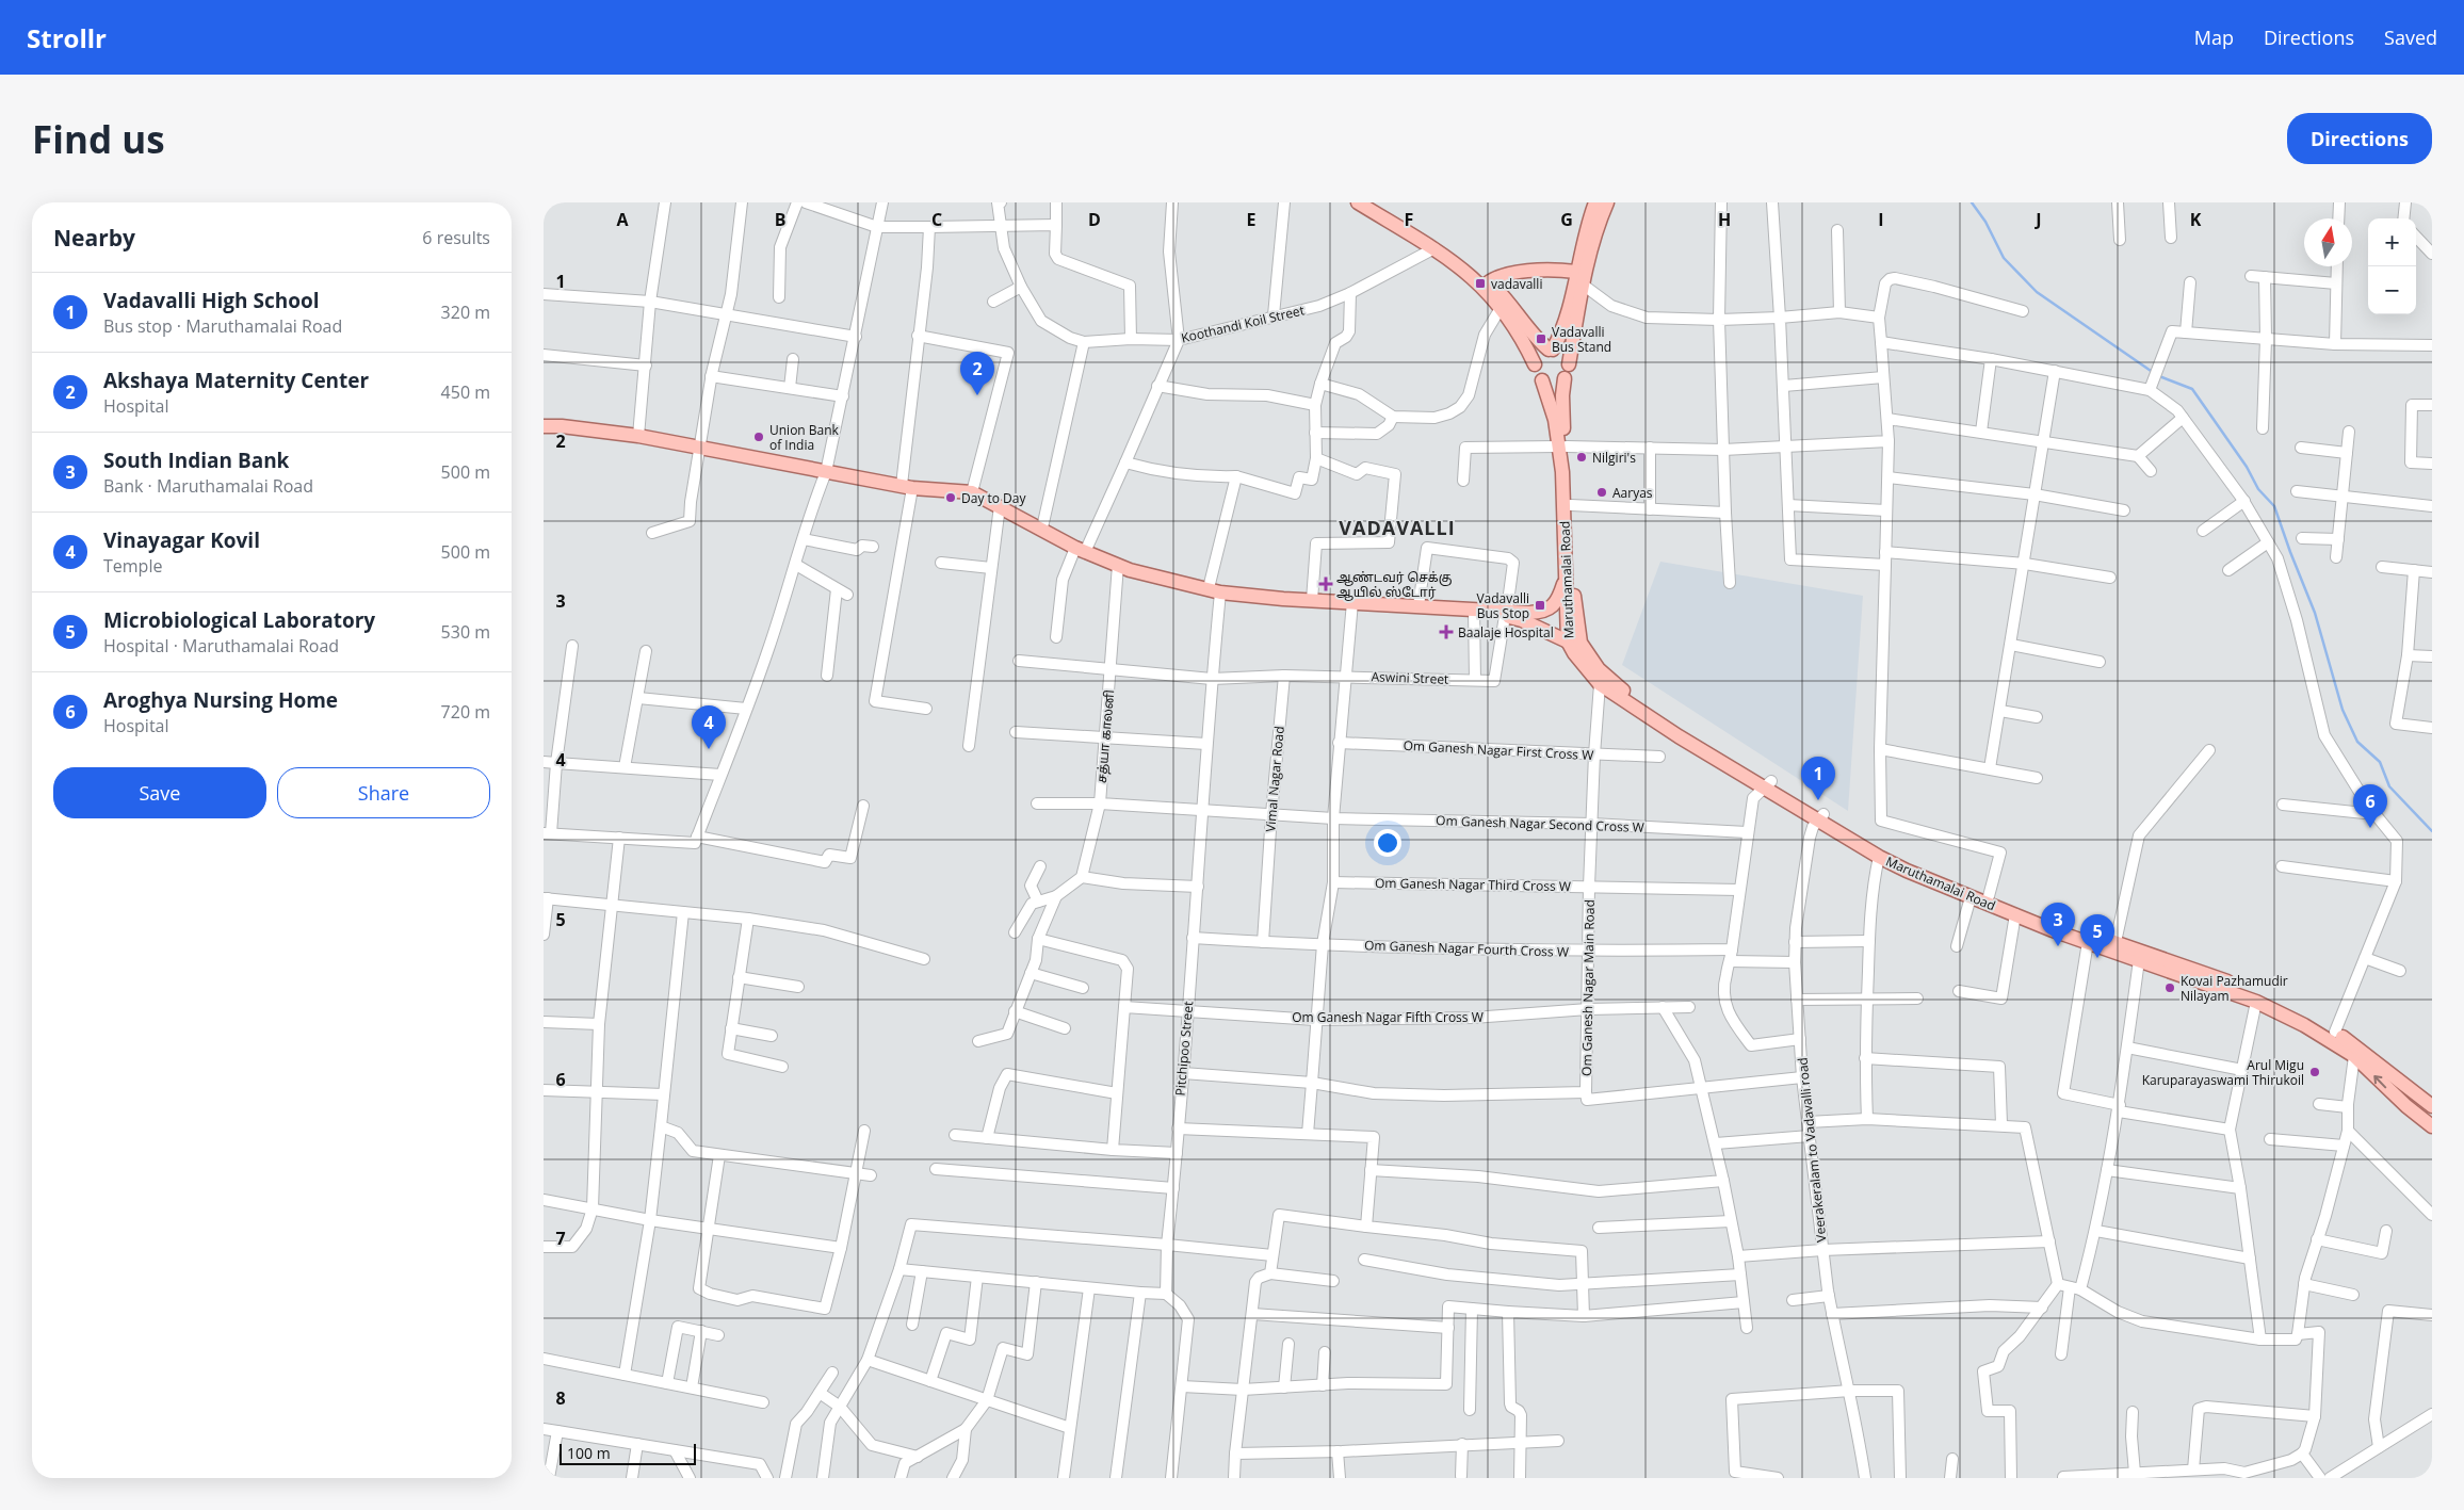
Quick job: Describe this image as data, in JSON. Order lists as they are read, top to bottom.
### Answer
{
  "streets": {
    "main road": ["Maruthamalai Road"],
    "street": [
      "Koothandi Koil Street",
      "Aswini Street",
      "சத்யா காலனி",
      "Om Ganesh Nagar First Cross W",
      "Vimal Nagar Road",
      "Om Ganesh Nagar Second Cross W",
      "Om Ganesh Nagar Third Cross W",
      "Om Ganesh Nagar Fourth Cross W",
      "Om Ganesh Nagar Main Road",
      "Om Ganesh Nagar Fifth Cross W",
      "Pitchipoo Street",
      "Veerakeralam to Vadavalli road"
    ]
  },
  "crossings": [
    ["Maruthamalai Road", "Om Ganesh Nagar Main Road"],
    ["Maruthamalai Road", "Veerakeralam to Vadavalli road"],
    ["Om Ganesh Nagar First Cross W", "Om Ganesh Nagar Main Road"],
    ["Vimal Nagar Road", "Om Ganesh Nagar Second Cross W"],
    ["Vimal Nagar Road", "Om Ganesh Nagar Fourth Cross W"],
    ["Om Ganesh Nagar Second Cross W", "Om Ganesh Nagar Main Road"],
    ["Om Ganesh Nagar Second Cross W", "Pitchipoo Street"],
    ["Om Ganesh Nagar Third Cross W", "Om Ganesh Nagar Main Road"],
    ["Om Ganesh Nagar Fourth Cross W", "Om Ganesh Nagar Main Road"],
    ["Om Ganesh Nagar Fourth Cross W", "Pitchipoo Street"],
    ["Om Ganesh Nagar Main Road", "Om Ganesh Nagar Fifth Cross W"],
    ["Om Ganesh Nagar Main Road", "Pitchipoo Street"],
    ["Om Ganesh Nagar Fifth Cross W", "Pitchipoo Street"]
  ],
  "districts": ["VADAVALLI"],
  "places": {
    "transit": ["vadavalli", "Vadavalli Bus Stand", "Vadavalli Bus Stop"],
    "other": [
      "Union Bank of India",
      "Nilgiri's",
      "Aaryas",
      "Day to Day",
      "Kovai Pazhamudir Nilayam",
      "Arul Migu Karuparayaswami Thirukoil"
    ],
    "health": ["ஆண்டவர் செக்கு ஆயில் ஸ்டோர்", "Baalaje Hospital"]
  },
  "scale_bar": "100 m",
  "north": "top",
  "page": {
    "header": "Strollr",
    "nav": ["Map", "Directions", "Saved"],
    "buttons": [
      "Directions",
      ["Save", "Share"]
    ],
    "title": "Find us",
    "heading": ["Nearby", "6 results"],
    "map_buttons": ["+", "−"],
    "list": [
      {
        "mark": "1",
        "name": "Vadavalli High School",
        "note": "Bus stop · Maruthamalai Road",
        "value": "320 m"
      },
      {
        "mark": "2",
        "name": "Akshaya Maternity Center",
        "note": "Hospital",
        "value": "450 m"
      },
      {
        "mark": "3",
        "name": "South Indian Bank",
        "note": "Bank · Maruthamalai Road",
        "value": "500 m"
      },
      {
        "mark": "4",
        "name": "Vinayagar Kovil",
        "note": "Temple",
        "value": "500 m"
      },
      {
        "mark": "5",
        "name": "Microbiological Laboratory",
        "note": "Hospital · Maruthamalai Road",
        "value": "530 m"
      },
      {
        "mark": "6",
        "name": "Aroghya Nursing Home",
        "note": "Hospital",
        "value": "720 m"
      }
    ],
    "pins": [
      "2",
      "4",
      "1",
      "6",
      "3",
      "5"
    ],
    "scale": "100 m"
  },
  "grid": {
    "columns": [
      "A",
      "B",
      "C",
      "D",
      "E",
      "F",
      "G",
      "H",
      "I",
      "J",
      "K"
    ],
    "rows": [
      "1",
      "2",
      "3",
      "4",
      "5",
      "6",
      "7",
      "8"
    ]
  }
}
